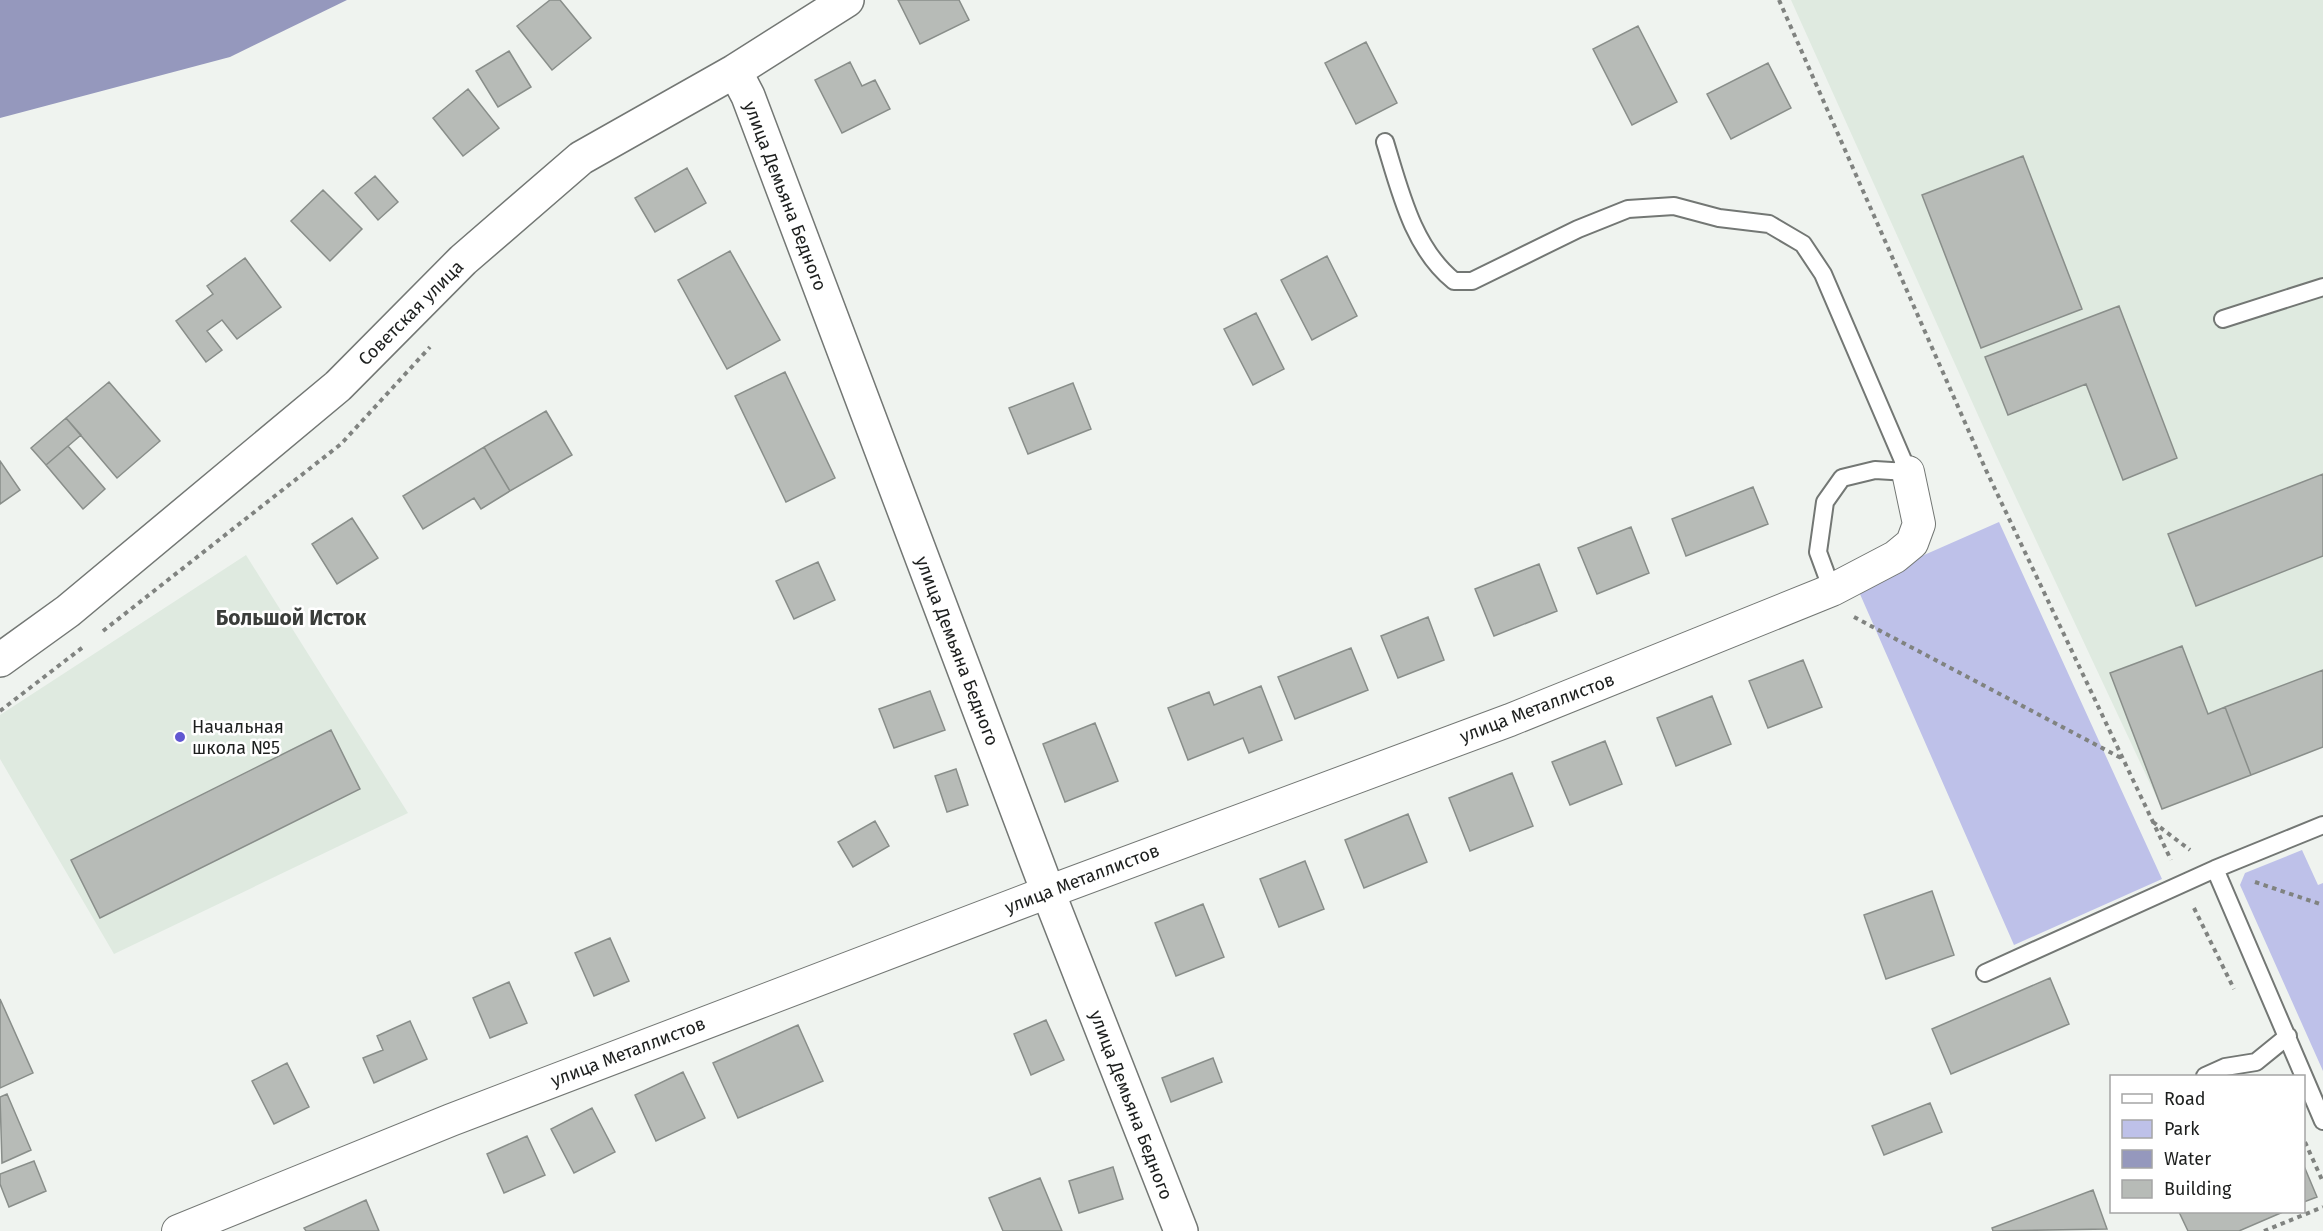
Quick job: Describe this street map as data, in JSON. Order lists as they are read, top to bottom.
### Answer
{
  "streets": {
    "street": ["улица Демьяна Бедного", "Советская улица", "улица Металлистов"]
  },
  "crossings": [
    ["улица Демьяна Бедного", "Советская улица"],
    ["улица Демьяна Бедного", "улица Металлистов"]
  ],
  "districts": ["Большой Исток"],
  "places": ["Начальная школа №5"],
  "legend": [
    "Road",
    "Park",
    "Water",
    "Building"
  ]
}
